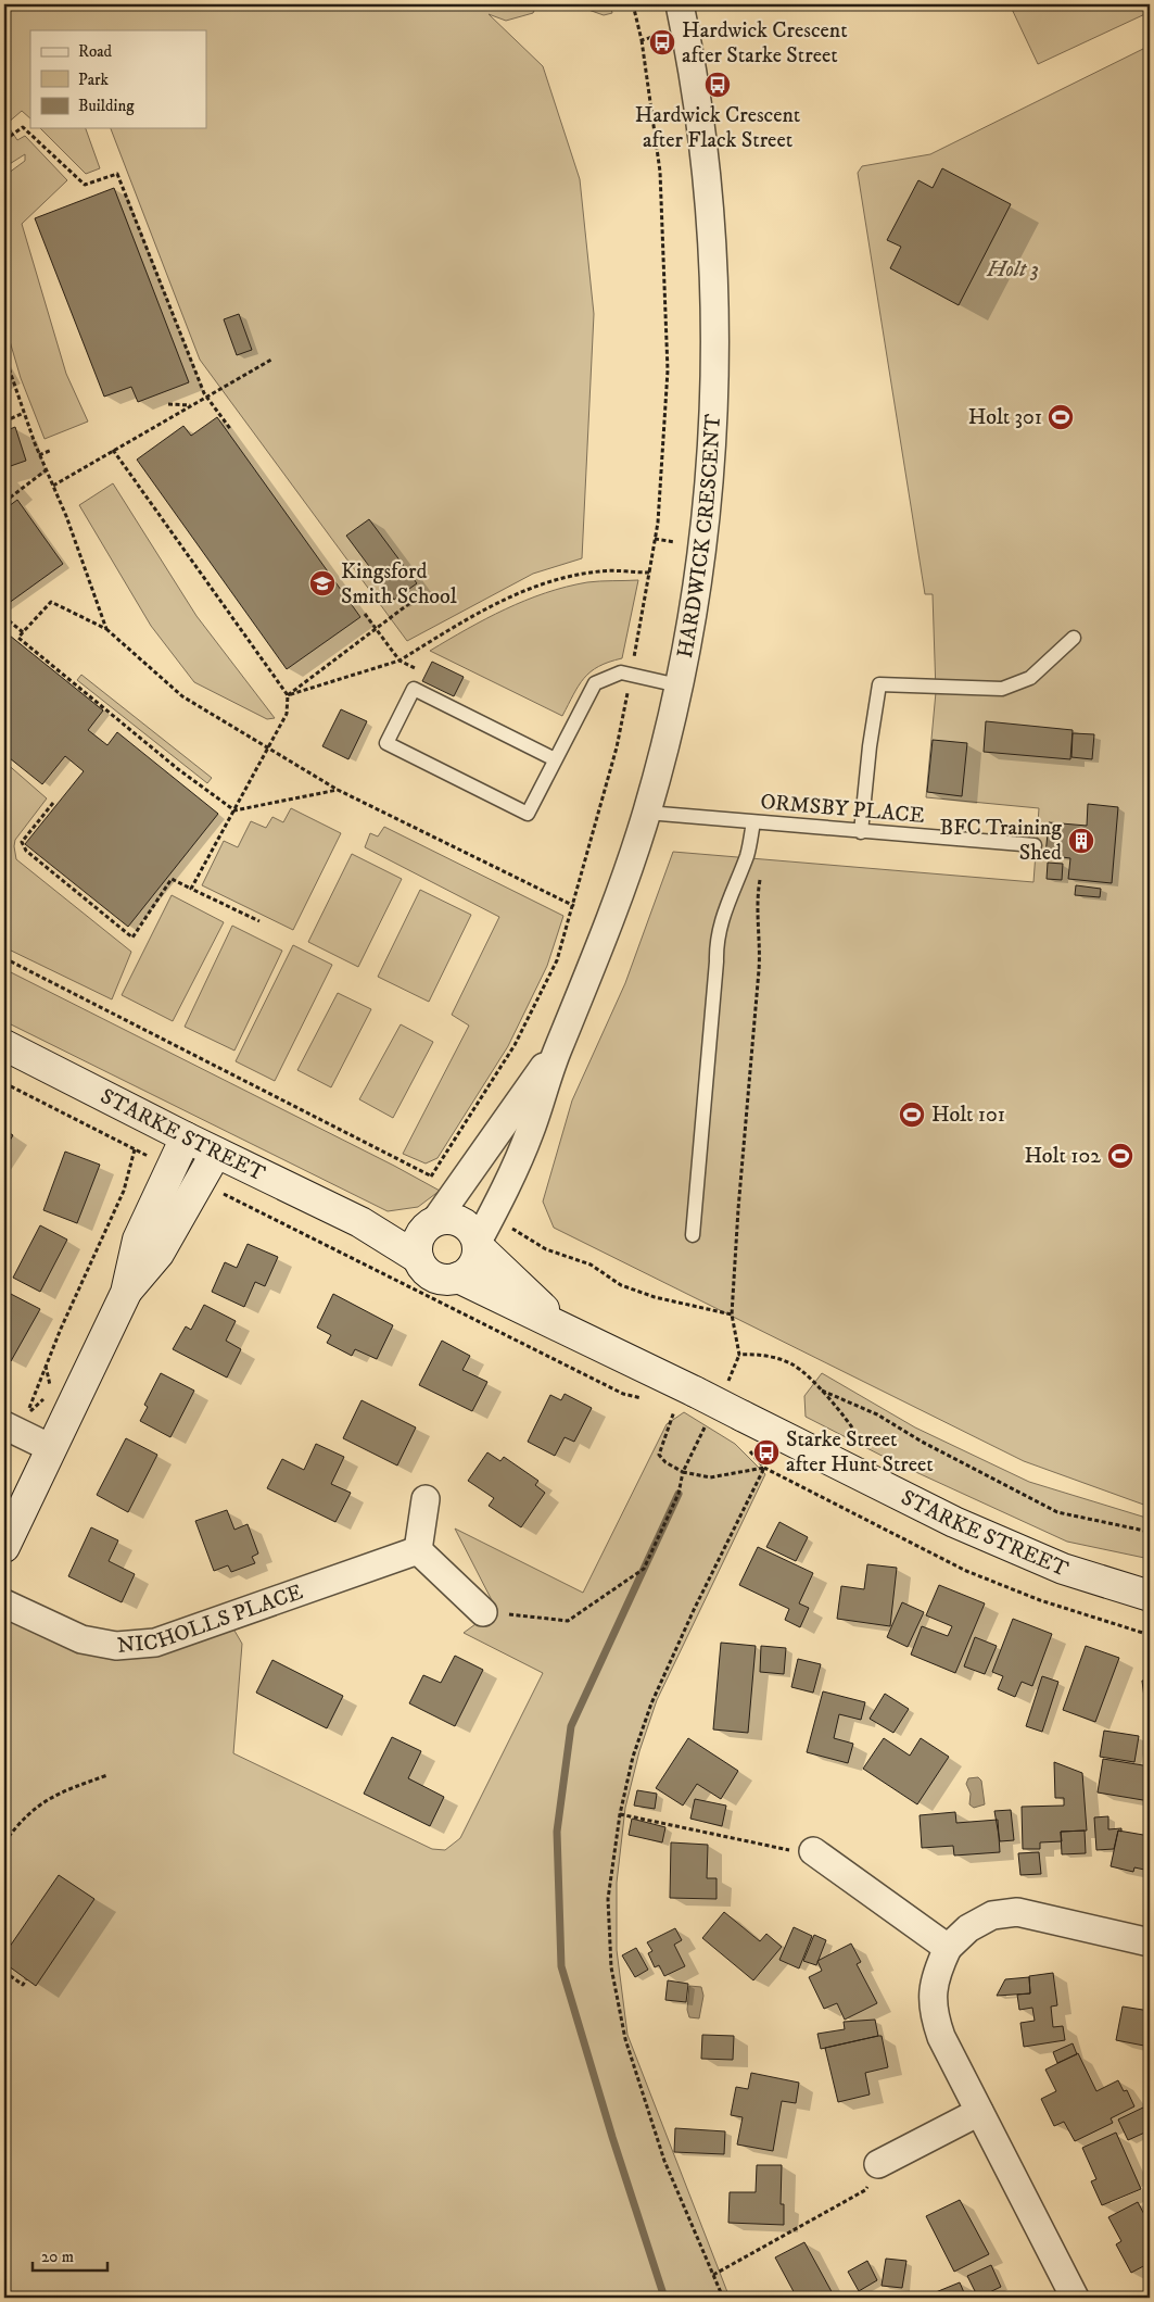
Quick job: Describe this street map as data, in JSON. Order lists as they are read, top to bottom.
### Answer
{
  "streets": {
    "street": ["HARDWICK CRESCENT", "STARKE STREET", "NICHOLLS PLACE"],
    "lane": ["ORMSBY PLACE"]
  },
  "crossings": [
    ["HARDWICK CRESCENT", "ORMSBY PLACE"],
    ["HARDWICK CRESCENT", "STARKE STREET"]
  ],
  "parks": ["Holt 3"],
  "places": {
    "bus stop": ["Hardwick Crescent after Starke Street", "Hardwick Crescent after Flack Street", "Starke Street after Hunt Street"],
    "sports": ["Holt 301", "Holt 101", "Holt 102"],
    "school or university": ["Kingsford Smith School"],
    "building": ["BFC Training Shed"]
  },
  "legend": ["Road", "Park", "Building"],
  "scale_bar": "20 m"
}
